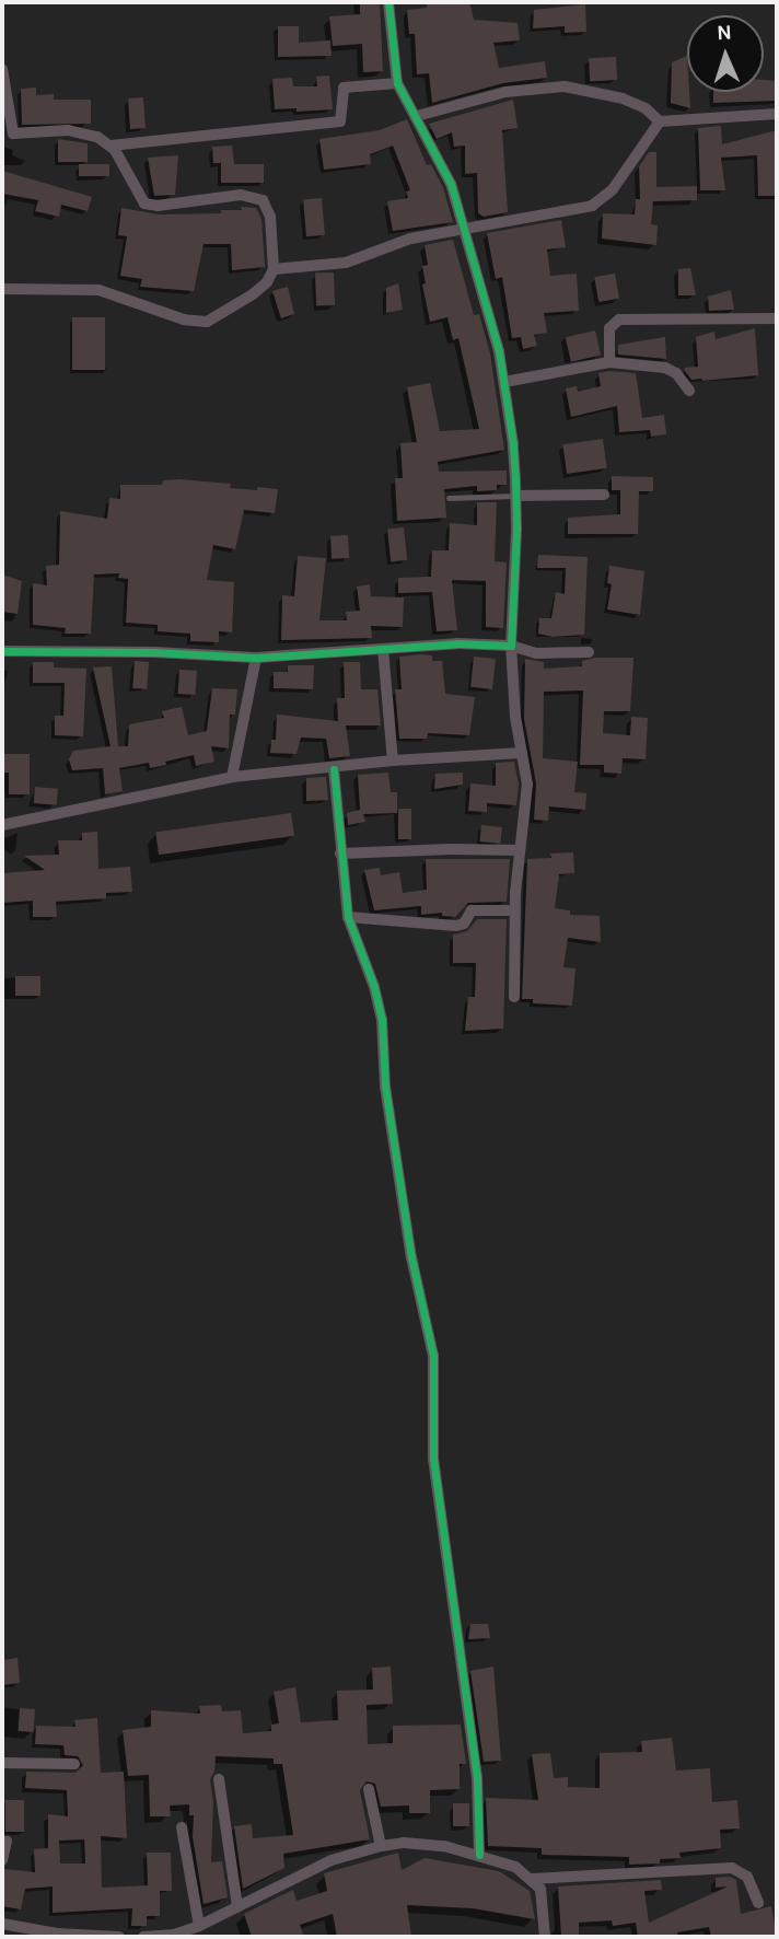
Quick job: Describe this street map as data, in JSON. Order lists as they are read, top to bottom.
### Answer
{
  "north": "top"
}
